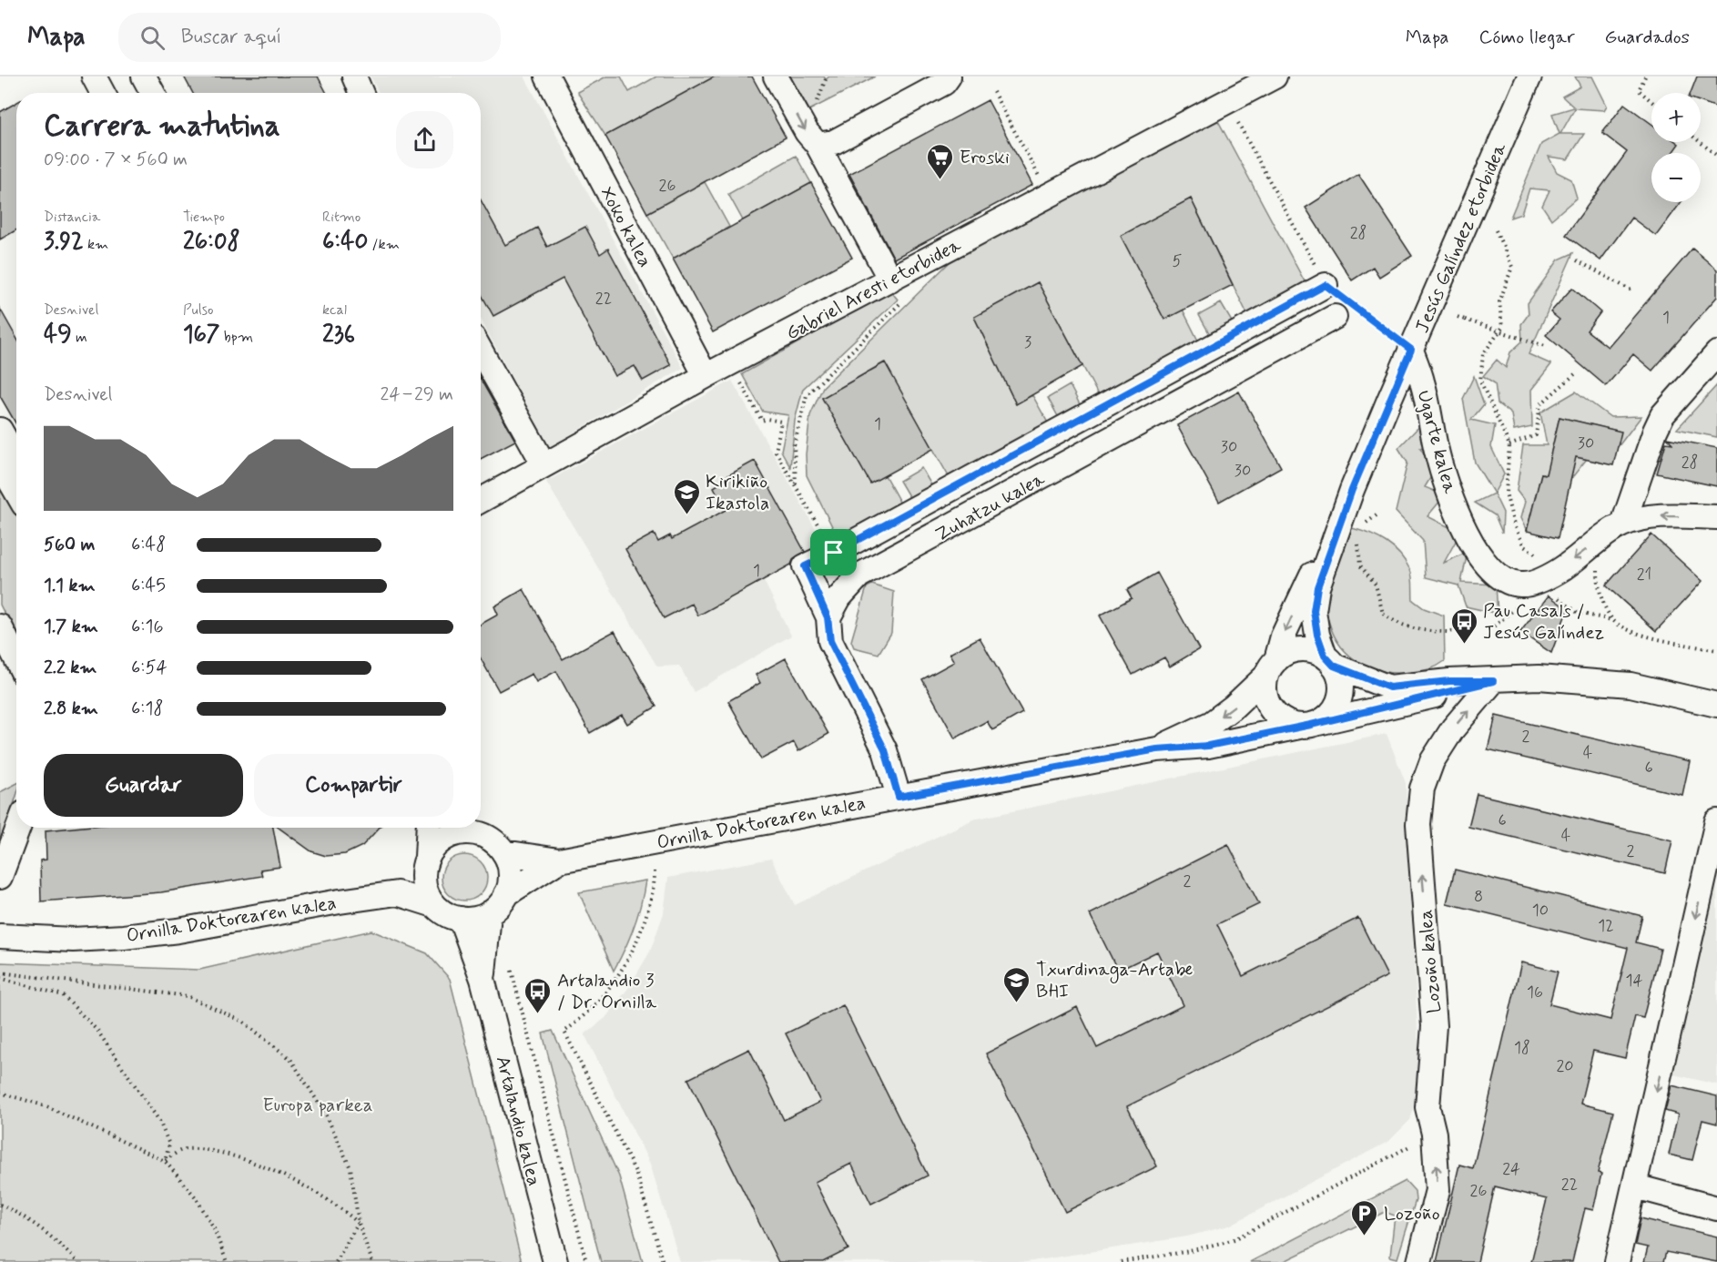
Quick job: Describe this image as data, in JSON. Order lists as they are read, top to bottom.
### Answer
{
  "streets": {
    "street": [
      "Xoko kalea",
      "Jesús Galíndez etorbidea",
      "Gabriel Aresti etorbidea",
      "Ugarte kalea",
      "Zuhatzu kalea",
      "Ornilla Doktorearen kalea",
      "Lozoño kalea",
      "Artalandio kalea"
    ]
  },
  "crossings": [
    ["Xoko kalea", "Gabriel Aresti etorbidea"],
    ["Jesús Galíndez etorbidea", "Ugarte kalea"],
    ["Jesús Galíndez etorbidea", "Ornilla Doktorearen kalea"],
    ["Ornilla Doktorearen kalea", "Lozoño kalea"],
    ["Ornilla Doktorearen kalea", "Artalandio kalea"]
  ],
  "one_way": ["Lozoño kalea"],
  "parks": ["Europa parkea"],
  "places": {
    "supermarket": ["Eroski"],
    "school or university": ["Kirikiño Ikastola", "Txurdinaga-Artabe BHI"],
    "bus stop": ["Pau Casals / Jesús Galíndez", "Artalandio 3 / Dr. Ornilla"],
    "parking": ["Lozoño"]
  },
  "house_numbers": [
    "26",
    "28",
    "5",
    "22",
    "1",
    "3",
    "1",
    "30",
    "30",
    "28",
    "30",
    "1",
    "21",
    "2",
    "4",
    "6",
    "6",
    "4",
    "2",
    "2",
    "8",
    "10",
    "12",
    "14",
    "16",
    "18",
    "20",
    "24",
    "22",
    "26"
  ],
  "page": {
    "header": "Mapa",
    "search": "Buscar aquí",
    "nav": ["Mapa", "Cómo llegar", "Guardados"],
    "map_buttons": ["+", "−"],
    "heading": ["Carrera matutina", "09:00 · 7 × 560 m"],
    "stats": [
      ["Distancia", "3.92 km"],
      ["Tiempo", "26:08"],
      ["Ritmo", "6:40 /km"],
      ["Desnivel", "49 m"],
      ["Pulso", "167 bpm"],
      ["kcal", "236"]
    ],
    "chart": ["Desnivel", "24–29 m"],
    "list": [
      {
        "name": "560 m",
        "note": "6:48"
      },
      {
        "name": "1.1 km",
        "note": "6:45"
      },
      {
        "name": "1.7 km",
        "note": "6:16"
      },
      {
        "name": "2.2 km",
        "note": "6:54"
      },
      {
        "name": "2.8 km",
        "note": "6:18"
      }
    ],
    "buttons": ["Guardar", "Compartir"]
  }
}
